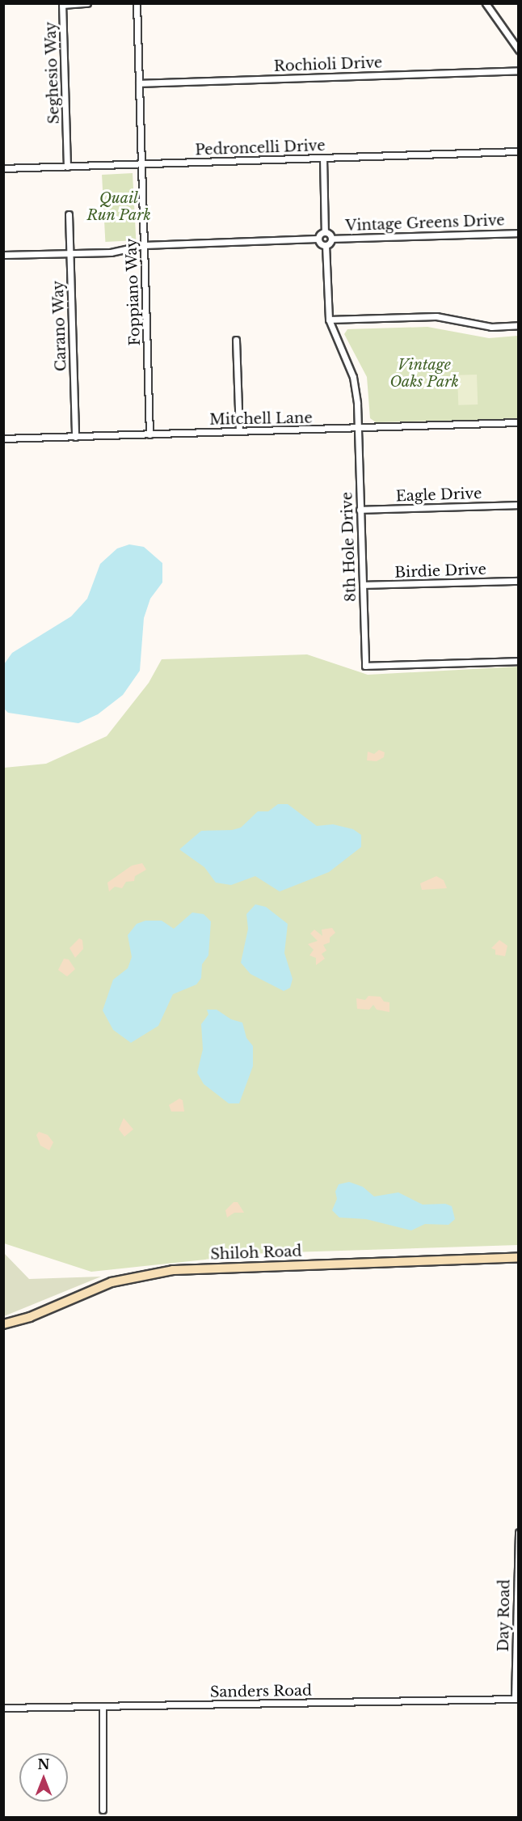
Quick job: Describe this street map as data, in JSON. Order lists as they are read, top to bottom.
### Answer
{
  "streets": {
    "main road": ["Shiloh Road"],
    "street": [
      "Rochioli Drive",
      "Seghesio Way",
      "Pedroncelli Drive",
      "Vintage Greens Drive",
      "Foppiano Way",
      "Carano Way",
      "Mitchell Lane",
      "Eagle Drive",
      "8th Hole Drive",
      "Birdie Drive",
      "Day Road",
      "Sanders Road"
    ]
  },
  "crossings": [
    ["Rochioli Drive", "Foppiano Way"],
    ["Seghesio Way", "Pedroncelli Drive"],
    ["Pedroncelli Drive", "Foppiano Way"],
    ["Foppiano Way", "Mitchell Lane"],
    ["Carano Way", "Mitchell Lane"],
    ["Mitchell Lane", "8th Hole Drive"],
    ["Eagle Drive", "8th Hole Drive"],
    ["8th Hole Drive", "Birdie Drive"],
    ["Day Road", "Sanders Road"]
  ],
  "parks": ["Quail Run Park", "Vintage Oaks Park"],
  "north": "top"
}
